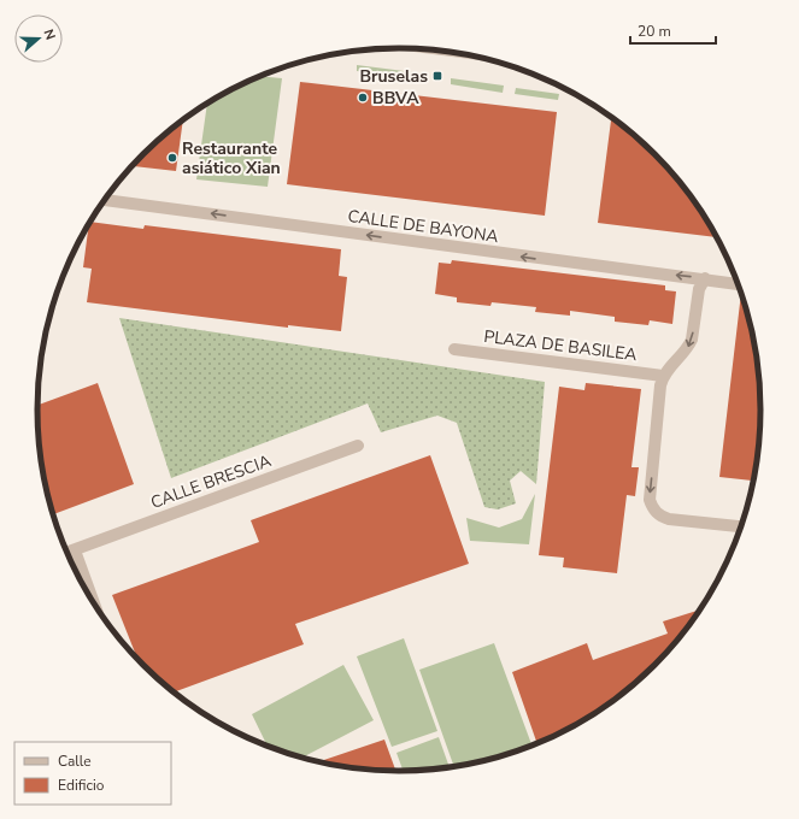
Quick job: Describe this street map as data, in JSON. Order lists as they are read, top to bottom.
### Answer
{
  "streets": {
    "street": ["CALLE DE BAYONA", "PLAZA DE BASILEA", "CALLE BRESCIA"]
  },
  "one_way": ["CALLE DE BAYONA"],
  "places": {
    "transit": ["Bruselas"],
    "other": ["BBVA", "Restaurante asiático Xian"]
  },
  "legend": ["Calle", "Edificio"],
  "scale_bar": "20 m",
  "north": "right"
}
